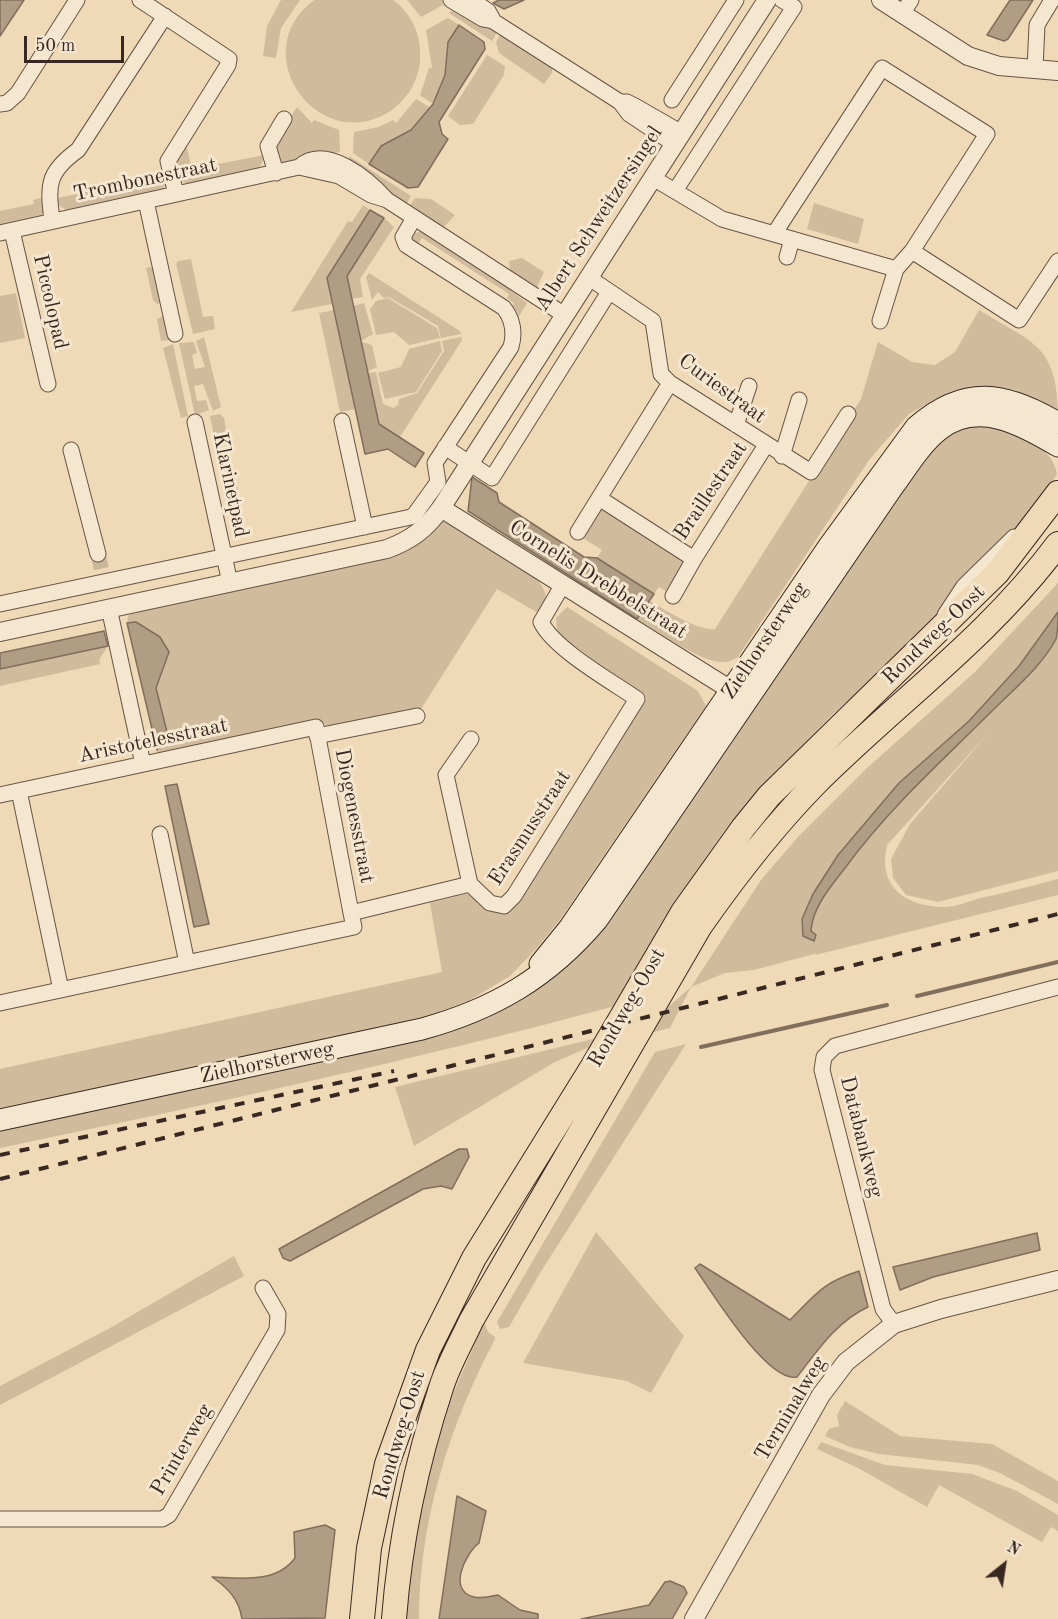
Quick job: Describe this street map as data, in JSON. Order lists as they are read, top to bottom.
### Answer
{
  "streets": {
    "main road": ["Rondweg-Oost", "Zielhorsterweg"],
    "street": [
      "Trombonestraat",
      "Albert Schweitzersingel",
      "Piccolopad",
      "Curiestraat",
      "Klarinetpad",
      "Braillestraat",
      "Cornelis Drebbelstraat",
      "Aristotelesstraat",
      "Diogenesstraat",
      "Erasmusstraat",
      "Databankweg",
      "Terminalweg",
      "Printerweg"
    ]
  },
  "crossings": [
    ["Trombonestraat", "Albert Schweitzersingel"],
    ["Trombonestraat", "Piccolopad"],
    ["Albert Schweitzersingel", "Curiestraat"],
    ["Albert Schweitzersingel", "Cornelis Drebbelstraat"],
    ["Curiestraat", "Braillestraat"],
    ["Cornelis Drebbelstraat", "Zielhorsterweg"],
    ["Cornelis Drebbelstraat", "Erasmusstraat"],
    ["Aristotelesstraat", "Diogenesstraat"],
    ["Diogenesstraat", "Erasmusstraat"],
    ["Databankweg", "Terminalweg"]
  ],
  "scale_bar": "50 m",
  "north": "top right"
}
